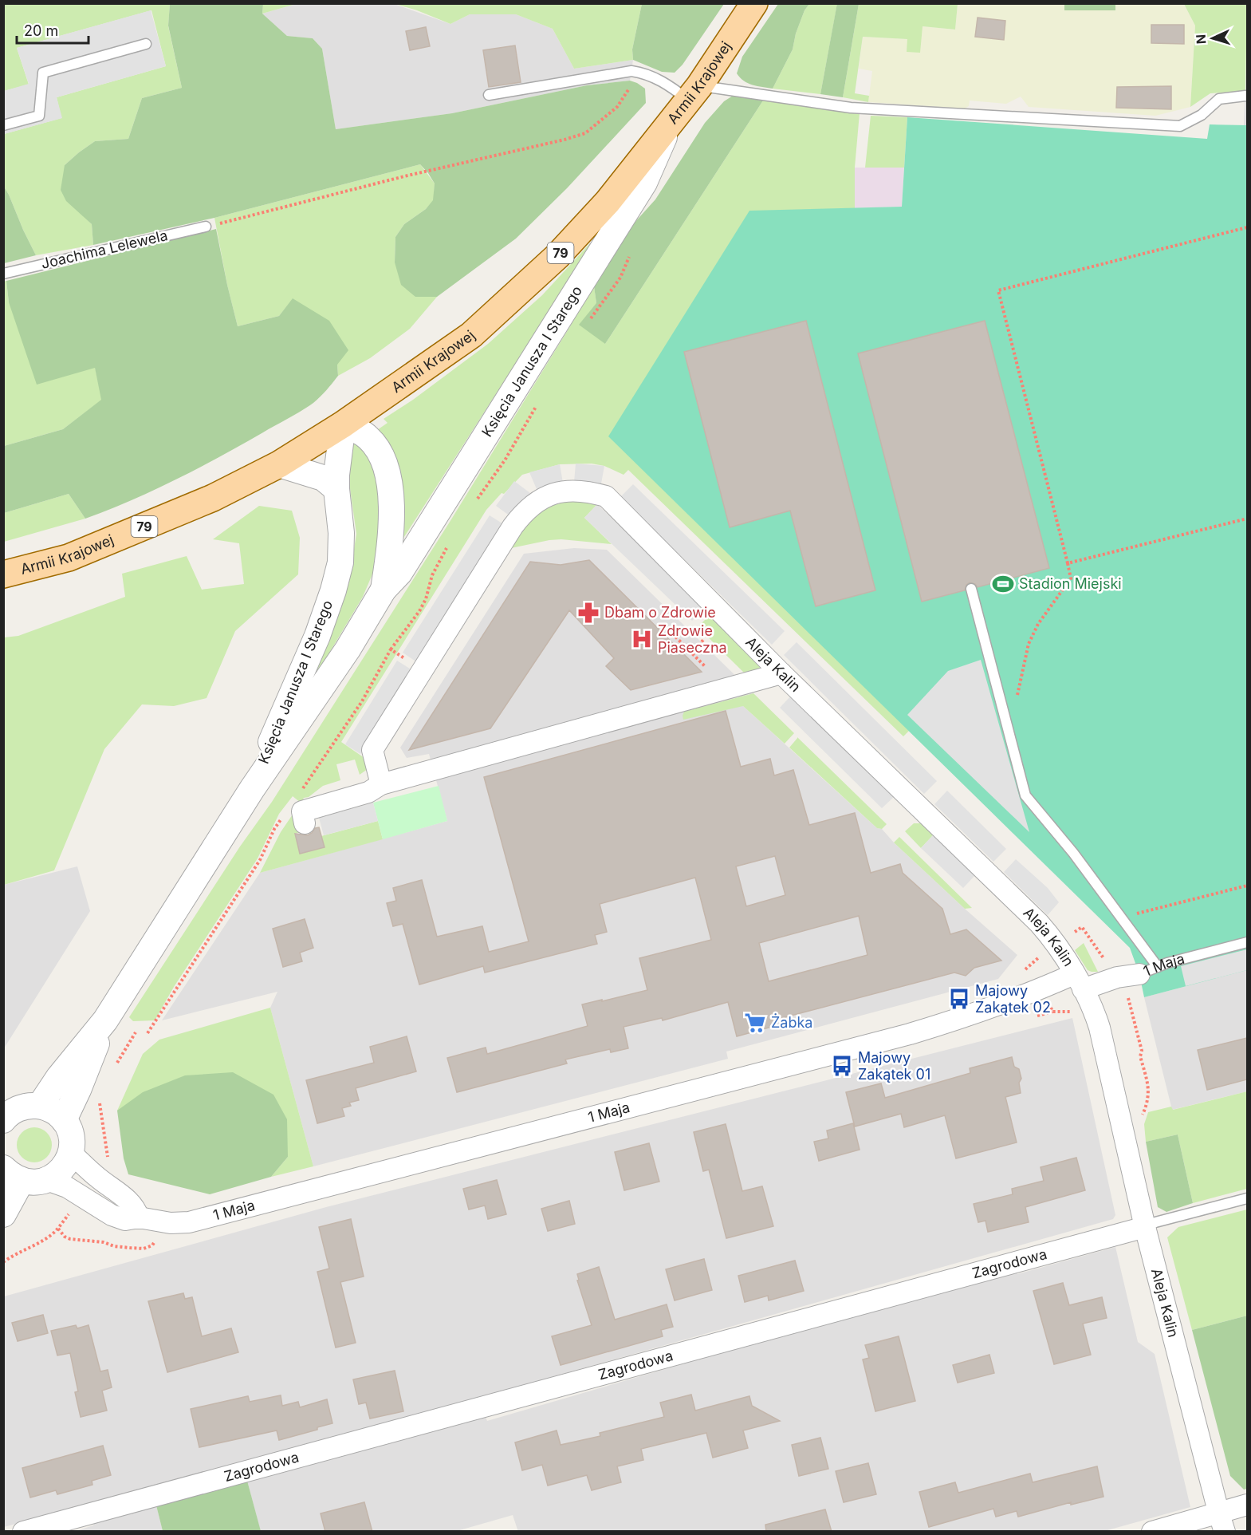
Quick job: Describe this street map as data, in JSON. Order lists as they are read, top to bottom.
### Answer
{
  "streets": {
    "main road": ["Armii Krajowej", "79"],
    "street": [
      "Księcia Janusza I Starego",
      "Aleja Kalin",
      "1 Maja",
      "Zagrodowa"
    ],
    "lane": ["Joachima Lelewela"]
  },
  "crossings": [
    ["Armii Krajowej", "Księcia Janusza I Starego"],
    ["Aleja Kalin", "1 Maja"],
    ["Aleja Kalin", "Zagrodowa"]
  ],
  "places": {
    "sports": ["Stadion Miejski"],
    "pharmacy": ["Dbam o Zdrowie"],
    "hospital": ["Zdrowie Piaseczna"],
    "bus stop": ["Majowy Zakątek 02", "Majowy Zakątek 01"],
    "supermarket": ["Żabka"]
  },
  "scale_bar": "20 m",
  "north": "left"
}
